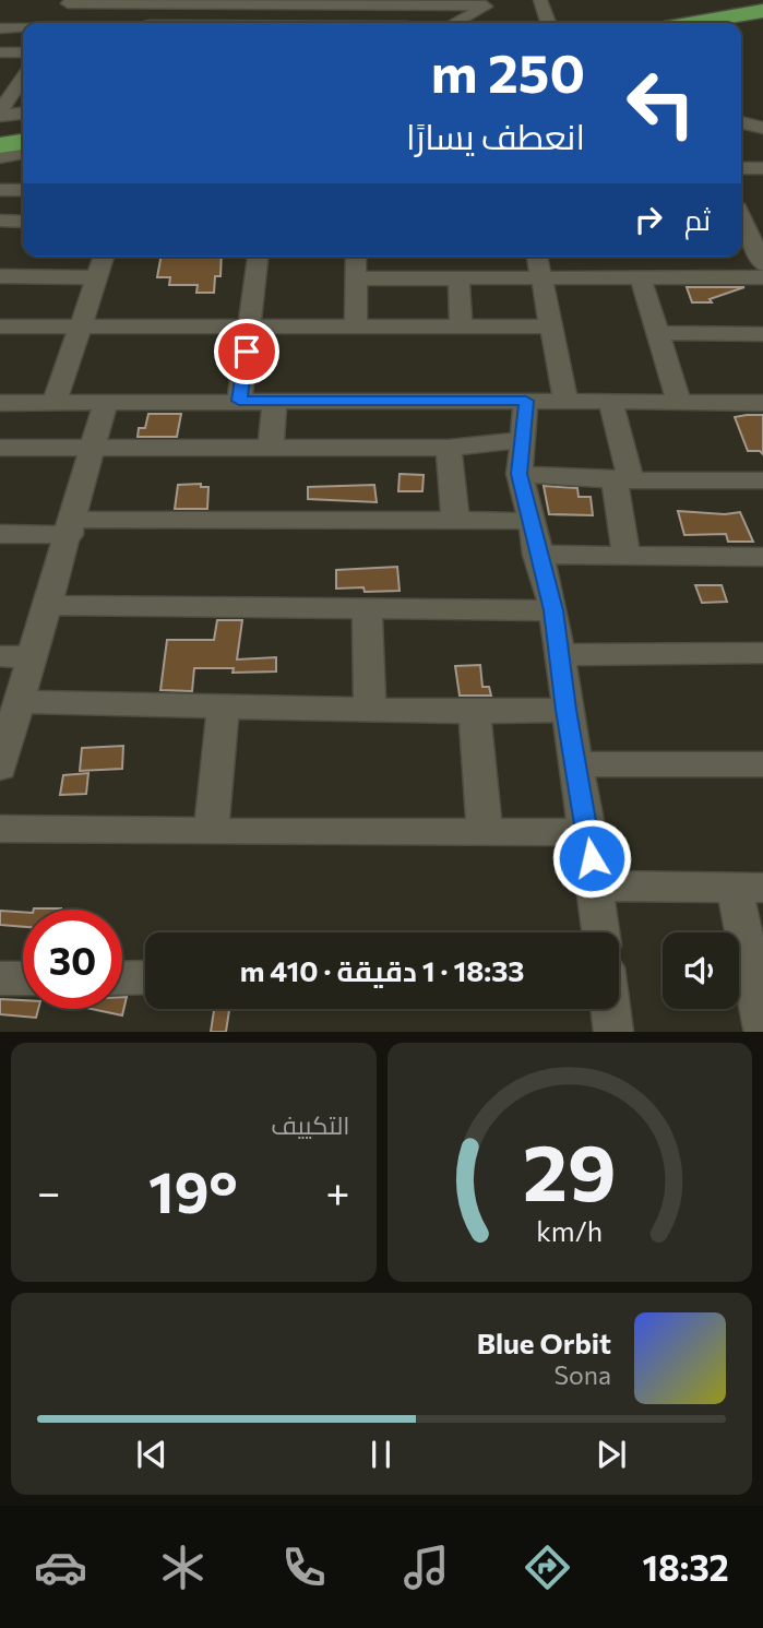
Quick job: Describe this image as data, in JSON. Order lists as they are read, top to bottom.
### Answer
{
  "page": {
    "turn": ["250 m", "انعطف يسارًا"],
    "then": "ثم",
    "limit": "30",
    "trip": "18:33 · 1 دقيقة · 410 m",
    "tile": "التكييف",
    "heat": ["−", "19°", "+"],
    "song": ["Blue Orbit", "Sona"],
    "tabs": "18:32",
    "gauge": ["29", "km/h"]
  }
}
